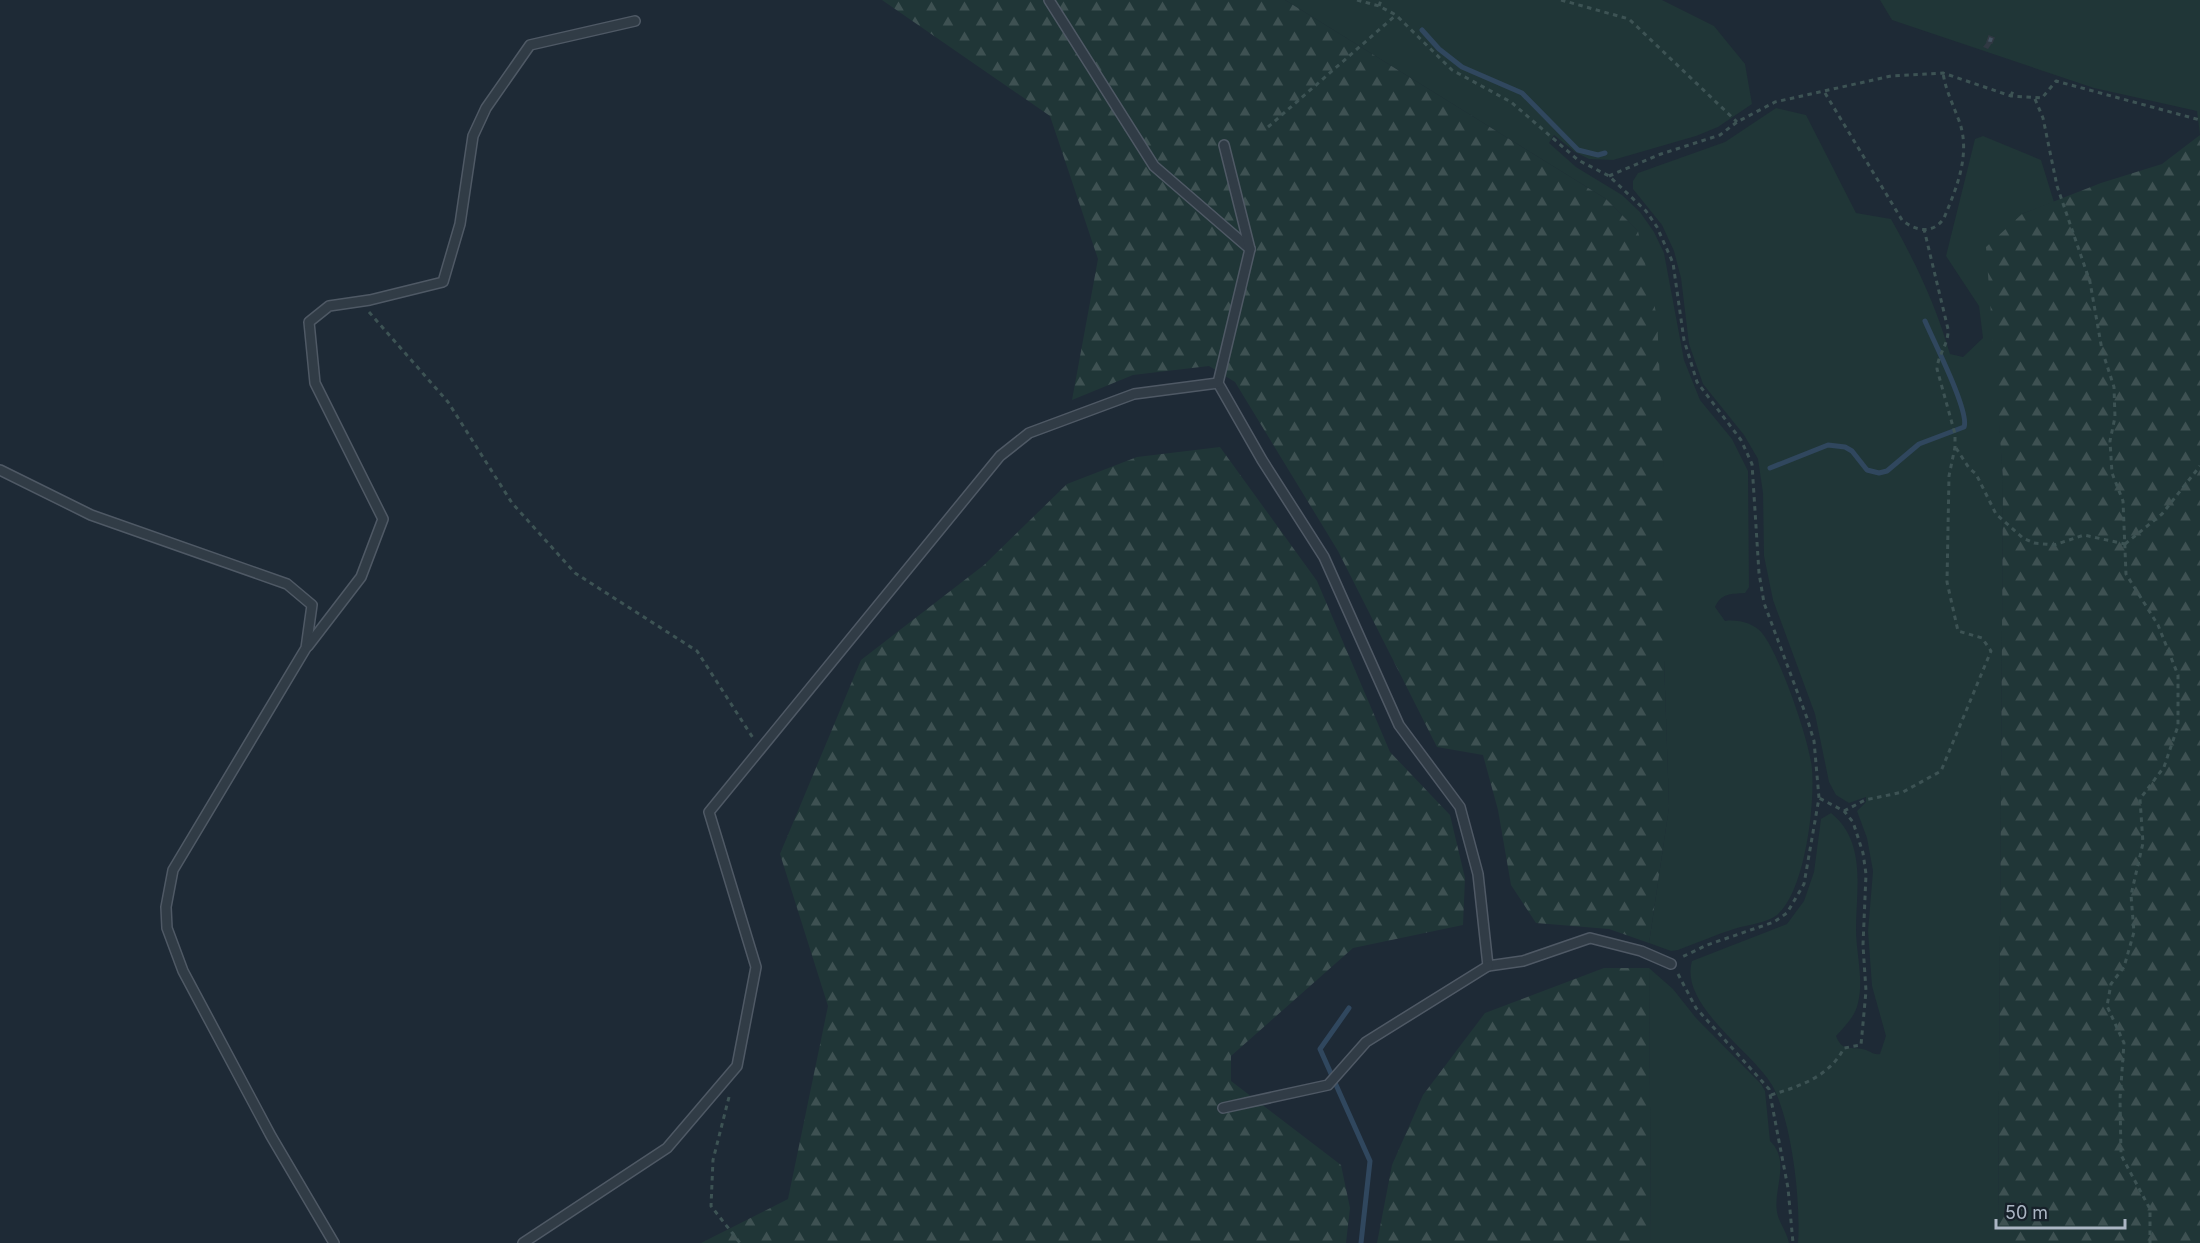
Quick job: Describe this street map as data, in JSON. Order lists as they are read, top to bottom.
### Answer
{
  "scale_bar": "50 m"
}
